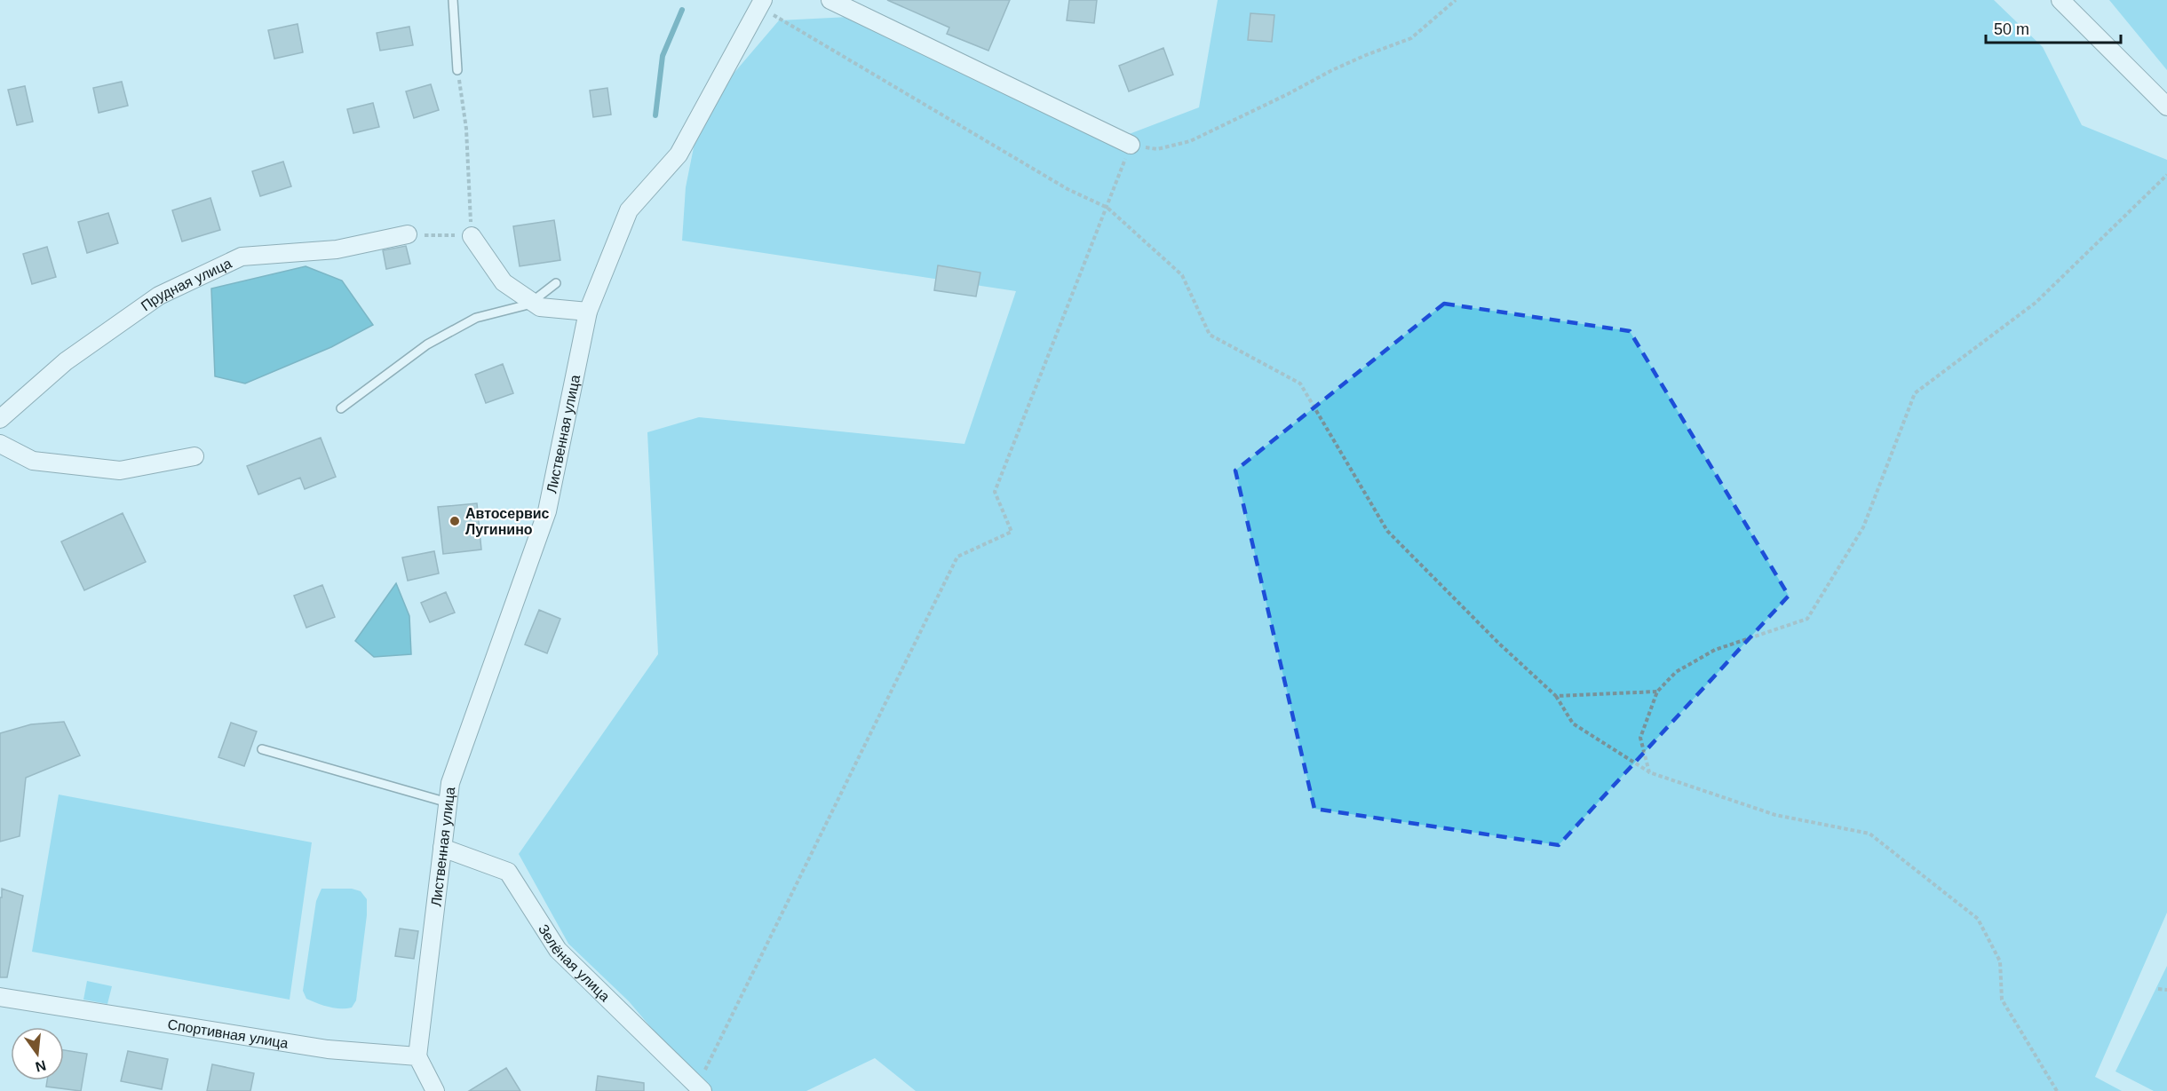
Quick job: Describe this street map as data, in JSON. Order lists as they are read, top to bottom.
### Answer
{
  "streets": {
    "street": [
      "Прудная улица",
      "Лиственная улица",
      "Зелёная улица",
      "Спортивная улица"
    ]
  },
  "crossings": [
    ["Лиственная улица", "Зелёная улица"],
    ["Лиственная улица", "Спортивная улица"]
  ],
  "places": ["Автосервис Лугинино"],
  "scale_bar": "50 m",
  "north": "bottom"
}
